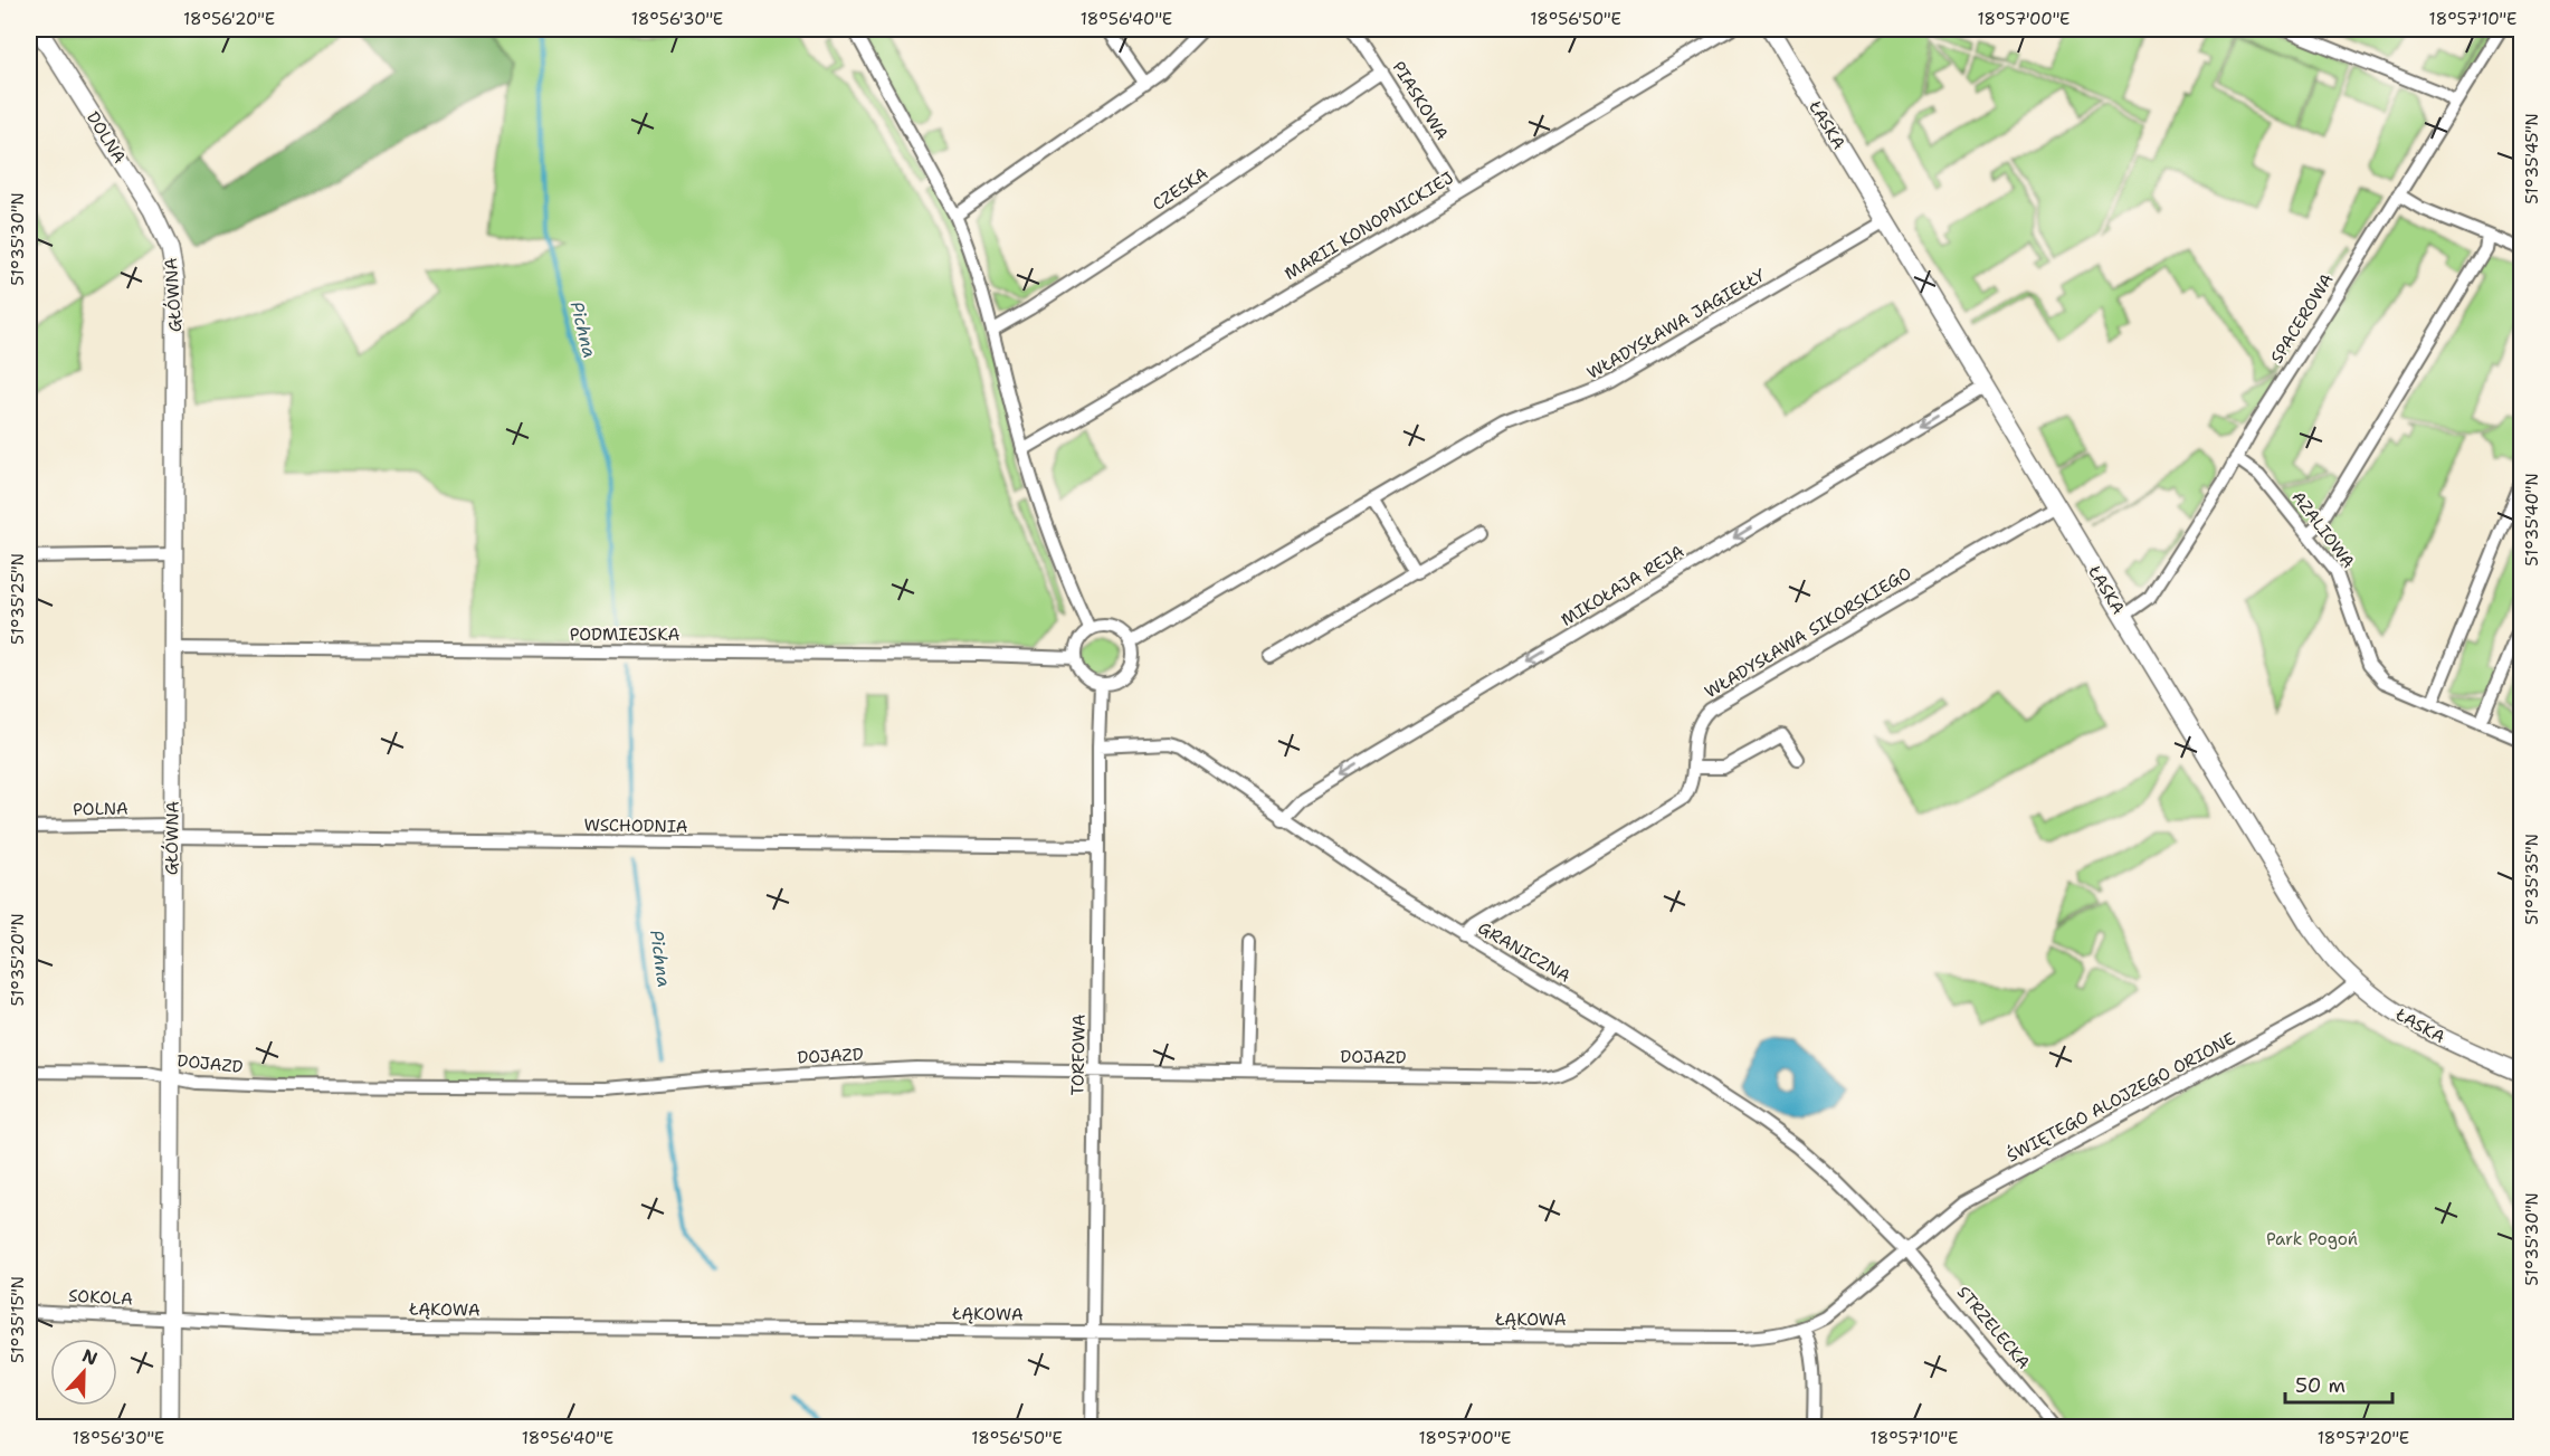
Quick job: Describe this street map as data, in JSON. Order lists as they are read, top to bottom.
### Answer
{
  "streets": {
    "street": [
      "PIASKOWA",
      "ŁASKA",
      "DOLNA",
      "CZESKA",
      "MARII KONOPNICKIEJ",
      "GŁÓWNA",
      "SPACEROWA",
      "WŁADYSŁAWA JAGIEŁŁY",
      "AZALIOWA",
      "MIKOŁAJA REJA",
      "WŁADYSŁAWA SIKORSKIEGO",
      "PODMIEJSKA",
      "POLNA",
      "WSCHODNIA",
      "GRANICZNA",
      "TORFOWA",
      "DOJAZD",
      "ŚWIĘTEGO ALOJZEGO ORIONE",
      "SOKOLA",
      "ŁĄKOWA",
      "STRZELECKA"
    ]
  },
  "crossings": [
    ["PIASKOWA", "CZESKA"],
    ["PIASKOWA", "MARII KONOPNICKIEJ"],
    ["ŁASKA", "SPACEROWA"],
    ["ŁASKA", "WŁADYSŁAWA JAGIEŁŁY"],
    ["ŁASKA", "MIKOŁAJA REJA"],
    ["ŁASKA", "WŁADYSŁAWA SIKORSKIEGO"],
    ["ŁASKA", "ŚWIĘTEGO ALOJZEGO ORIONE"],
    ["DOLNA", "GŁÓWNA"],
    ["GŁÓWNA", "PODMIEJSKA"],
    ["GŁÓWNA", "POLNA"],
    ["GŁÓWNA", "WSCHODNIA"],
    ["GŁÓWNA", "DOJAZD"],
    ["GŁÓWNA", "SOKOLA"],
    ["GŁÓWNA", "ŁĄKOWA"],
    ["SPACEROWA", "AZALIOWA"],
    ["WŁADYSŁAWA JAGIEŁŁY", "PODMIEJSKA"],
    ["WŁADYSŁAWA JAGIEŁŁY", "TORFOWA"],
    ["MIKOŁAJA REJA", "GRANICZNA"],
    ["WŁADYSŁAWA SIKORSKIEGO", "GRANICZNA"],
    ["PODMIEJSKA", "TORFOWA"],
    ["POLNA", "WSCHODNIA"],
    ["WSCHODNIA", "TORFOWA"],
    ["GRANICZNA", "TORFOWA"],
    ["GRANICZNA", "DOJAZD"],
    ["GRANICZNA", "ŚWIĘTEGO ALOJZEGO ORIONE"],
    ["GRANICZNA", "STRZELECKA"],
    ["TORFOWA", "DOJAZD"],
    ["TORFOWA", "ŁĄKOWA"],
    ["ŚWIĘTEGO ALOJZEGO ORIONE", "ŁĄKOWA"],
    ["ŚWIĘTEGO ALOJZEGO ORIONE", "STRZELECKA"],
    ["SOKOLA", "ŁĄKOWA"]
  ],
  "one_way": ["MIKOŁAJA REJA"],
  "water": ["Pichna"],
  "parks": ["Park Pogoń"],
  "scale_bar": "50 m",
  "north": "top",
  "coordinates": [
    "18°56'20\"E",
    "18°56'30\"E",
    "18°56'40\"E",
    "18°56'50\"E",
    "18°57'00\"E",
    "18°57'10\"E",
    "51°35'45\"N",
    "51°35'30\"N",
    "51°35'40\"N",
    "51°35'25\"N",
    "51°35'35\"N",
    "51°35'20\"N",
    "51°35'15\"N",
    "18°57'20\"E"
  ]
}
